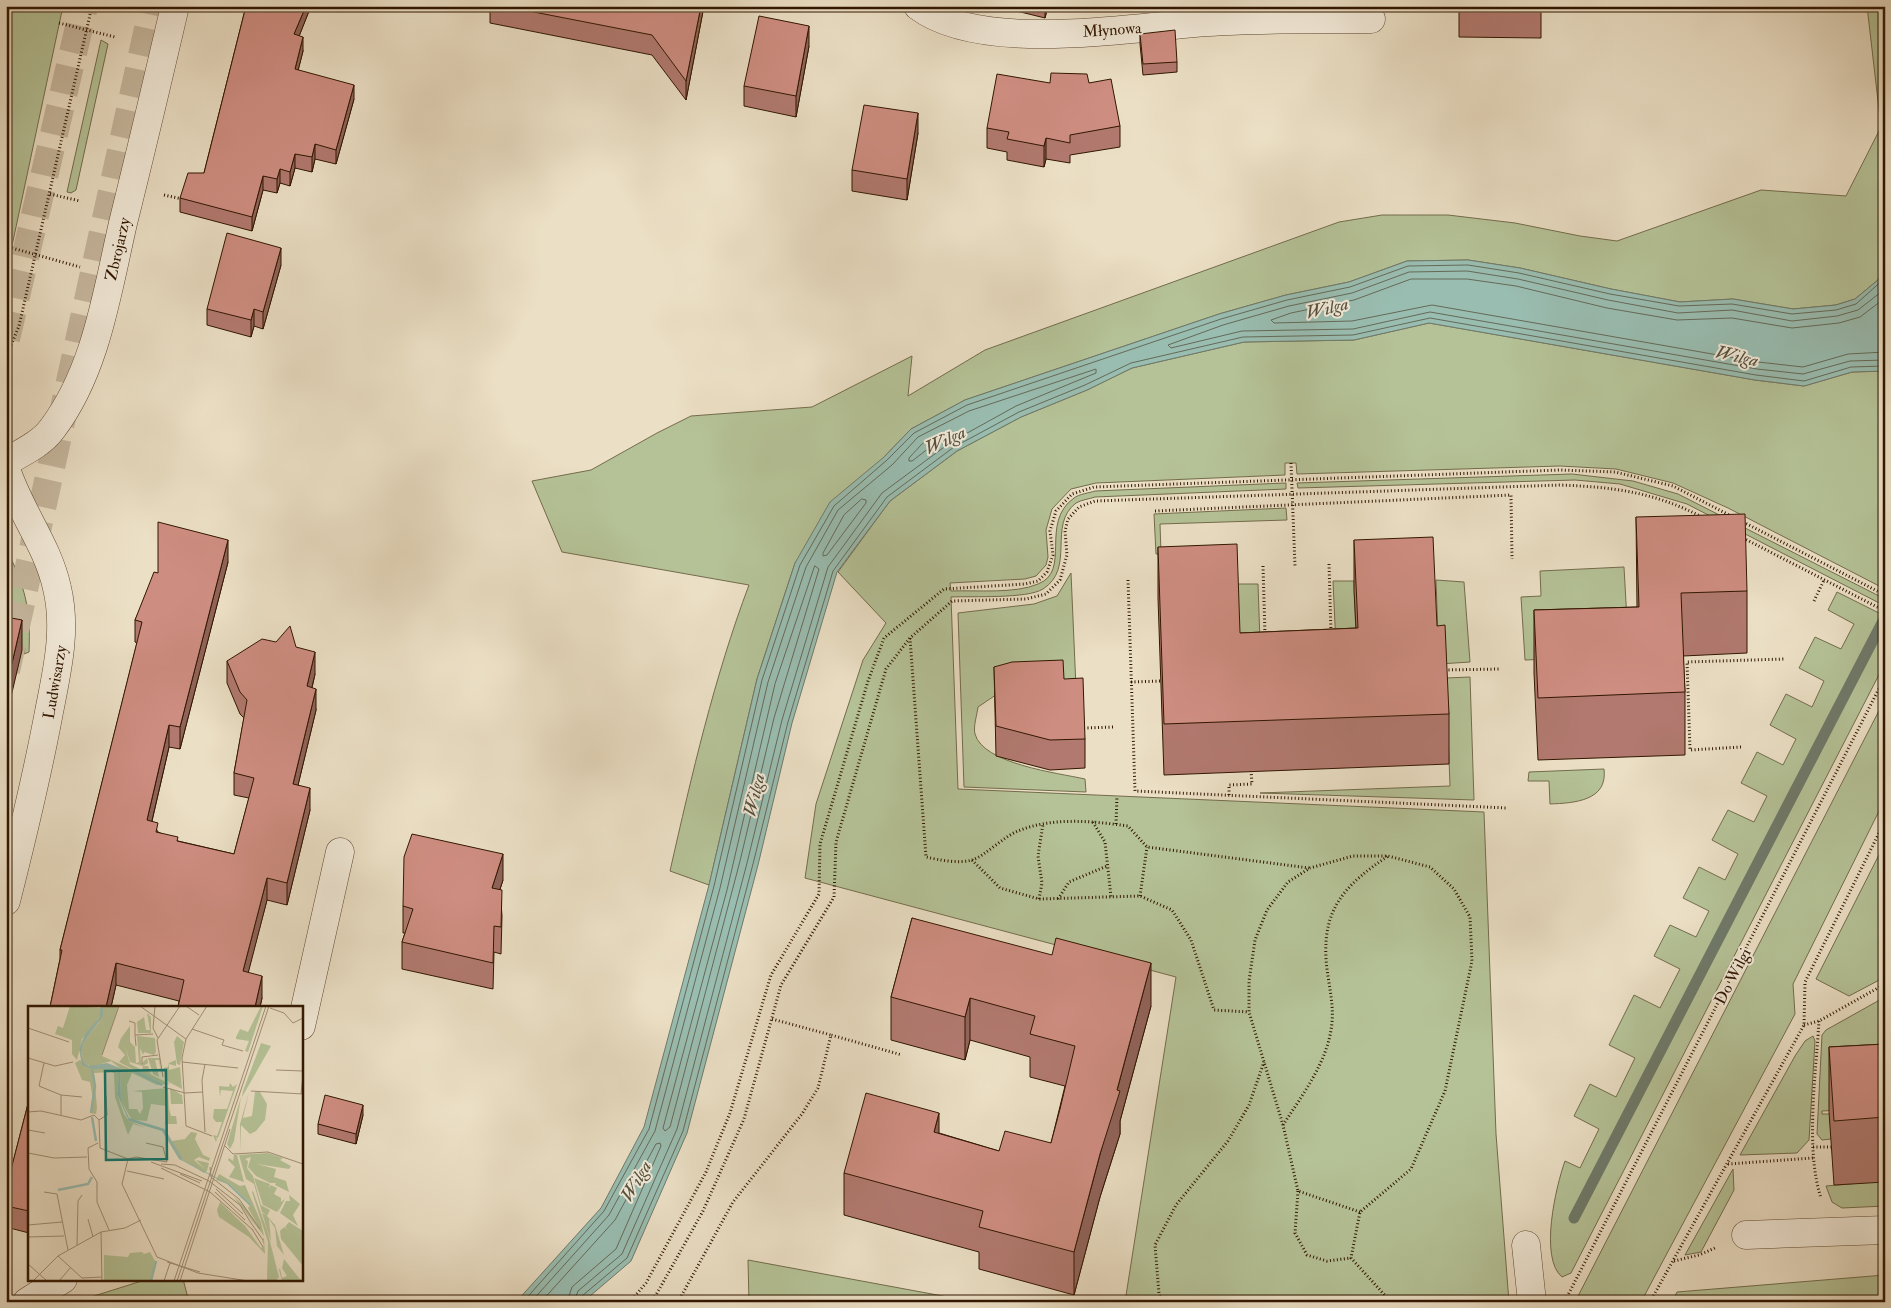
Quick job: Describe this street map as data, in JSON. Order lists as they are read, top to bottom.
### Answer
{
  "streets": {
    "street": ["Młynowa", "Zbrojarzy", "Ludwisarzy"],
    "path": ["Do Wilgi"]
  },
  "water": ["Wilga"]
}
